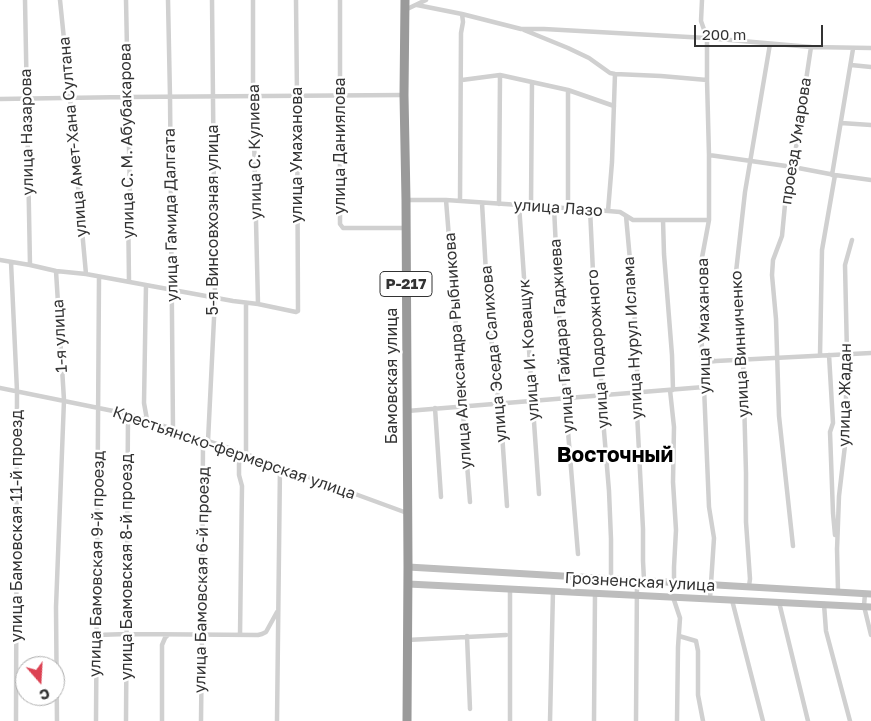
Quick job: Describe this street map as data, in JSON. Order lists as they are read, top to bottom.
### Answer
{
  "streets": {
    "highway": ["Р-217", "Бамовская улица"],
    "street": [
      "улица Назарова",
      "улица Амет-Хана Султана",
      "улица С. М. Абубакарова",
      "проезд Умарова",
      "улица Даниялова",
      "улица С. Кулиева",
      "улица Умаханова",
      "улица Лазо",
      "улица Гамида Далгата",
      "5-я Винсовхозная улица",
      "1-я улица",
      "улица Гайдара Гаджиева",
      "улица Нурул Ислама",
      "улица Винниченко",
      "улица Подорожного",
      "улица И. Коващук",
      "улица Александра Рыбникова",
      "улица Эседа Салихова",
      "улица Жадан",
      "Крестьянско-фермерская улица",
      "улица Бамовская 11-й проезд",
      "улица Бамовская 9-й проезд",
      "улица Бамовская 8-й проезд",
      "улица Бамовская 6-й проезд",
      "Грозненская улица"
    ]
  },
  "crossings": [
    ["улица Даниялова", "Бамовская улица"],
    ["улица С. Кулиева", "улица Умаханова"],
    ["улица Умаханова", "улица Лазо"],
    ["улица Умаханова", "Грозненская улица"],
    ["улица Лазо", "улица Гайдара Гаджиева"],
    ["улица Лазо", "улица Нурул Ислама"],
    ["улица Лазо", "улица Подорожного"],
    ["улица Лазо", "улица И. Коващук"],
    ["улица Лазо", "улица Александра Рыбникова"],
    ["улица Лазо", "улица Эседа Салихова"],
    ["улица Лазо", "Бамовская улица"],
    ["улица Гамида Далгата", "Крестьянско-фермерская улица"],
    ["5-я Винсовхозная улица", "Крестьянско-фермерская улица"],
    ["5-я Винсовхозная улица", "улица Бамовская 6-й проезд"],
    ["1-я улица", "Крестьянско-фермерская улица"],
    ["улица Нурул Ислама", "Грозненская улица"],
    ["улица Винниченко", "Грозненская улица"],
    ["улица Подорожного", "Грозненская улица"],
    ["Бамовская улица", "Крестьянско-фермерская улица"],
    ["Бамовская улица", "Грозненская улица"],
    ["Крестьянско-фермерская улица", "улица Бамовская 11-й проезд"],
    ["Крестьянско-фермерская улица", "улица Бамовская 9-й проезд"],
    ["Крестьянско-фермерская улица", "улица Бамовская 8-й проезд"],
    ["Крестьянско-фермерская улица", "улица Бамовская 6-й проезд"]
  ],
  "districts": ["Восточный"],
  "scale_bar": "200 m",
  "north": "bottom"
}
